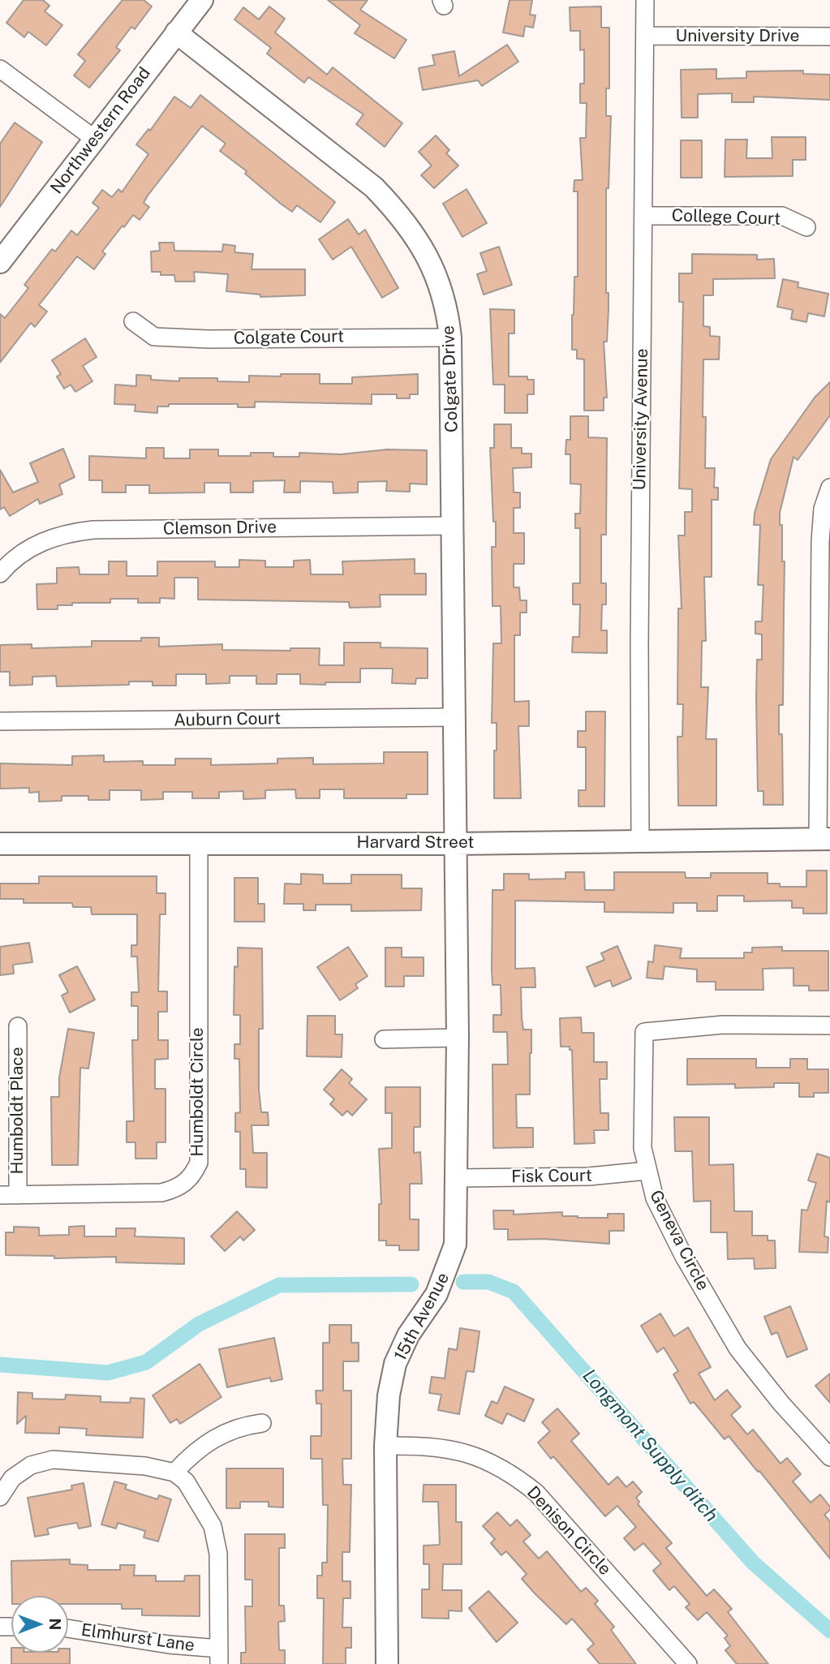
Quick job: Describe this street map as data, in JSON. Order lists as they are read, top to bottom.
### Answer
{
  "streets": {
    "street": [
      "University Drive",
      "Northwestern Road",
      "College Court",
      "Colgate Court",
      "Colgate Drive",
      "University Avenue",
      "Clemson Drive",
      "Auburn Court",
      "Harvard Street",
      "Humboldt Circle",
      "Humboldt Place",
      "Fisk Court",
      "Geneva Circle",
      "15th Avenue",
      "Denison Circle",
      "Elmhurst Lane"
    ]
  },
  "crossings": [
    ["University Drive", "University Avenue"],
    ["Northwestern Road", "Colgate Drive"],
    ["College Court", "University Avenue"],
    ["Colgate Court", "Colgate Drive"],
    ["Colgate Drive", "Clemson Drive"],
    ["Colgate Drive", "Auburn Court"],
    ["Colgate Drive", "Harvard Street"],
    ["Colgate Drive", "15th Avenue"],
    ["University Avenue", "Harvard Street"],
    ["Harvard Street", "Humboldt Circle"],
    ["Harvard Street", "15th Avenue"],
    ["Humboldt Circle", "Humboldt Place"],
    ["Fisk Court", "Geneva Circle"],
    ["Fisk Court", "15th Avenue"],
    ["15th Avenue", "Denison Circle"]
  ],
  "water": ["Longmont Supply ditch"],
  "north": "right"
}
